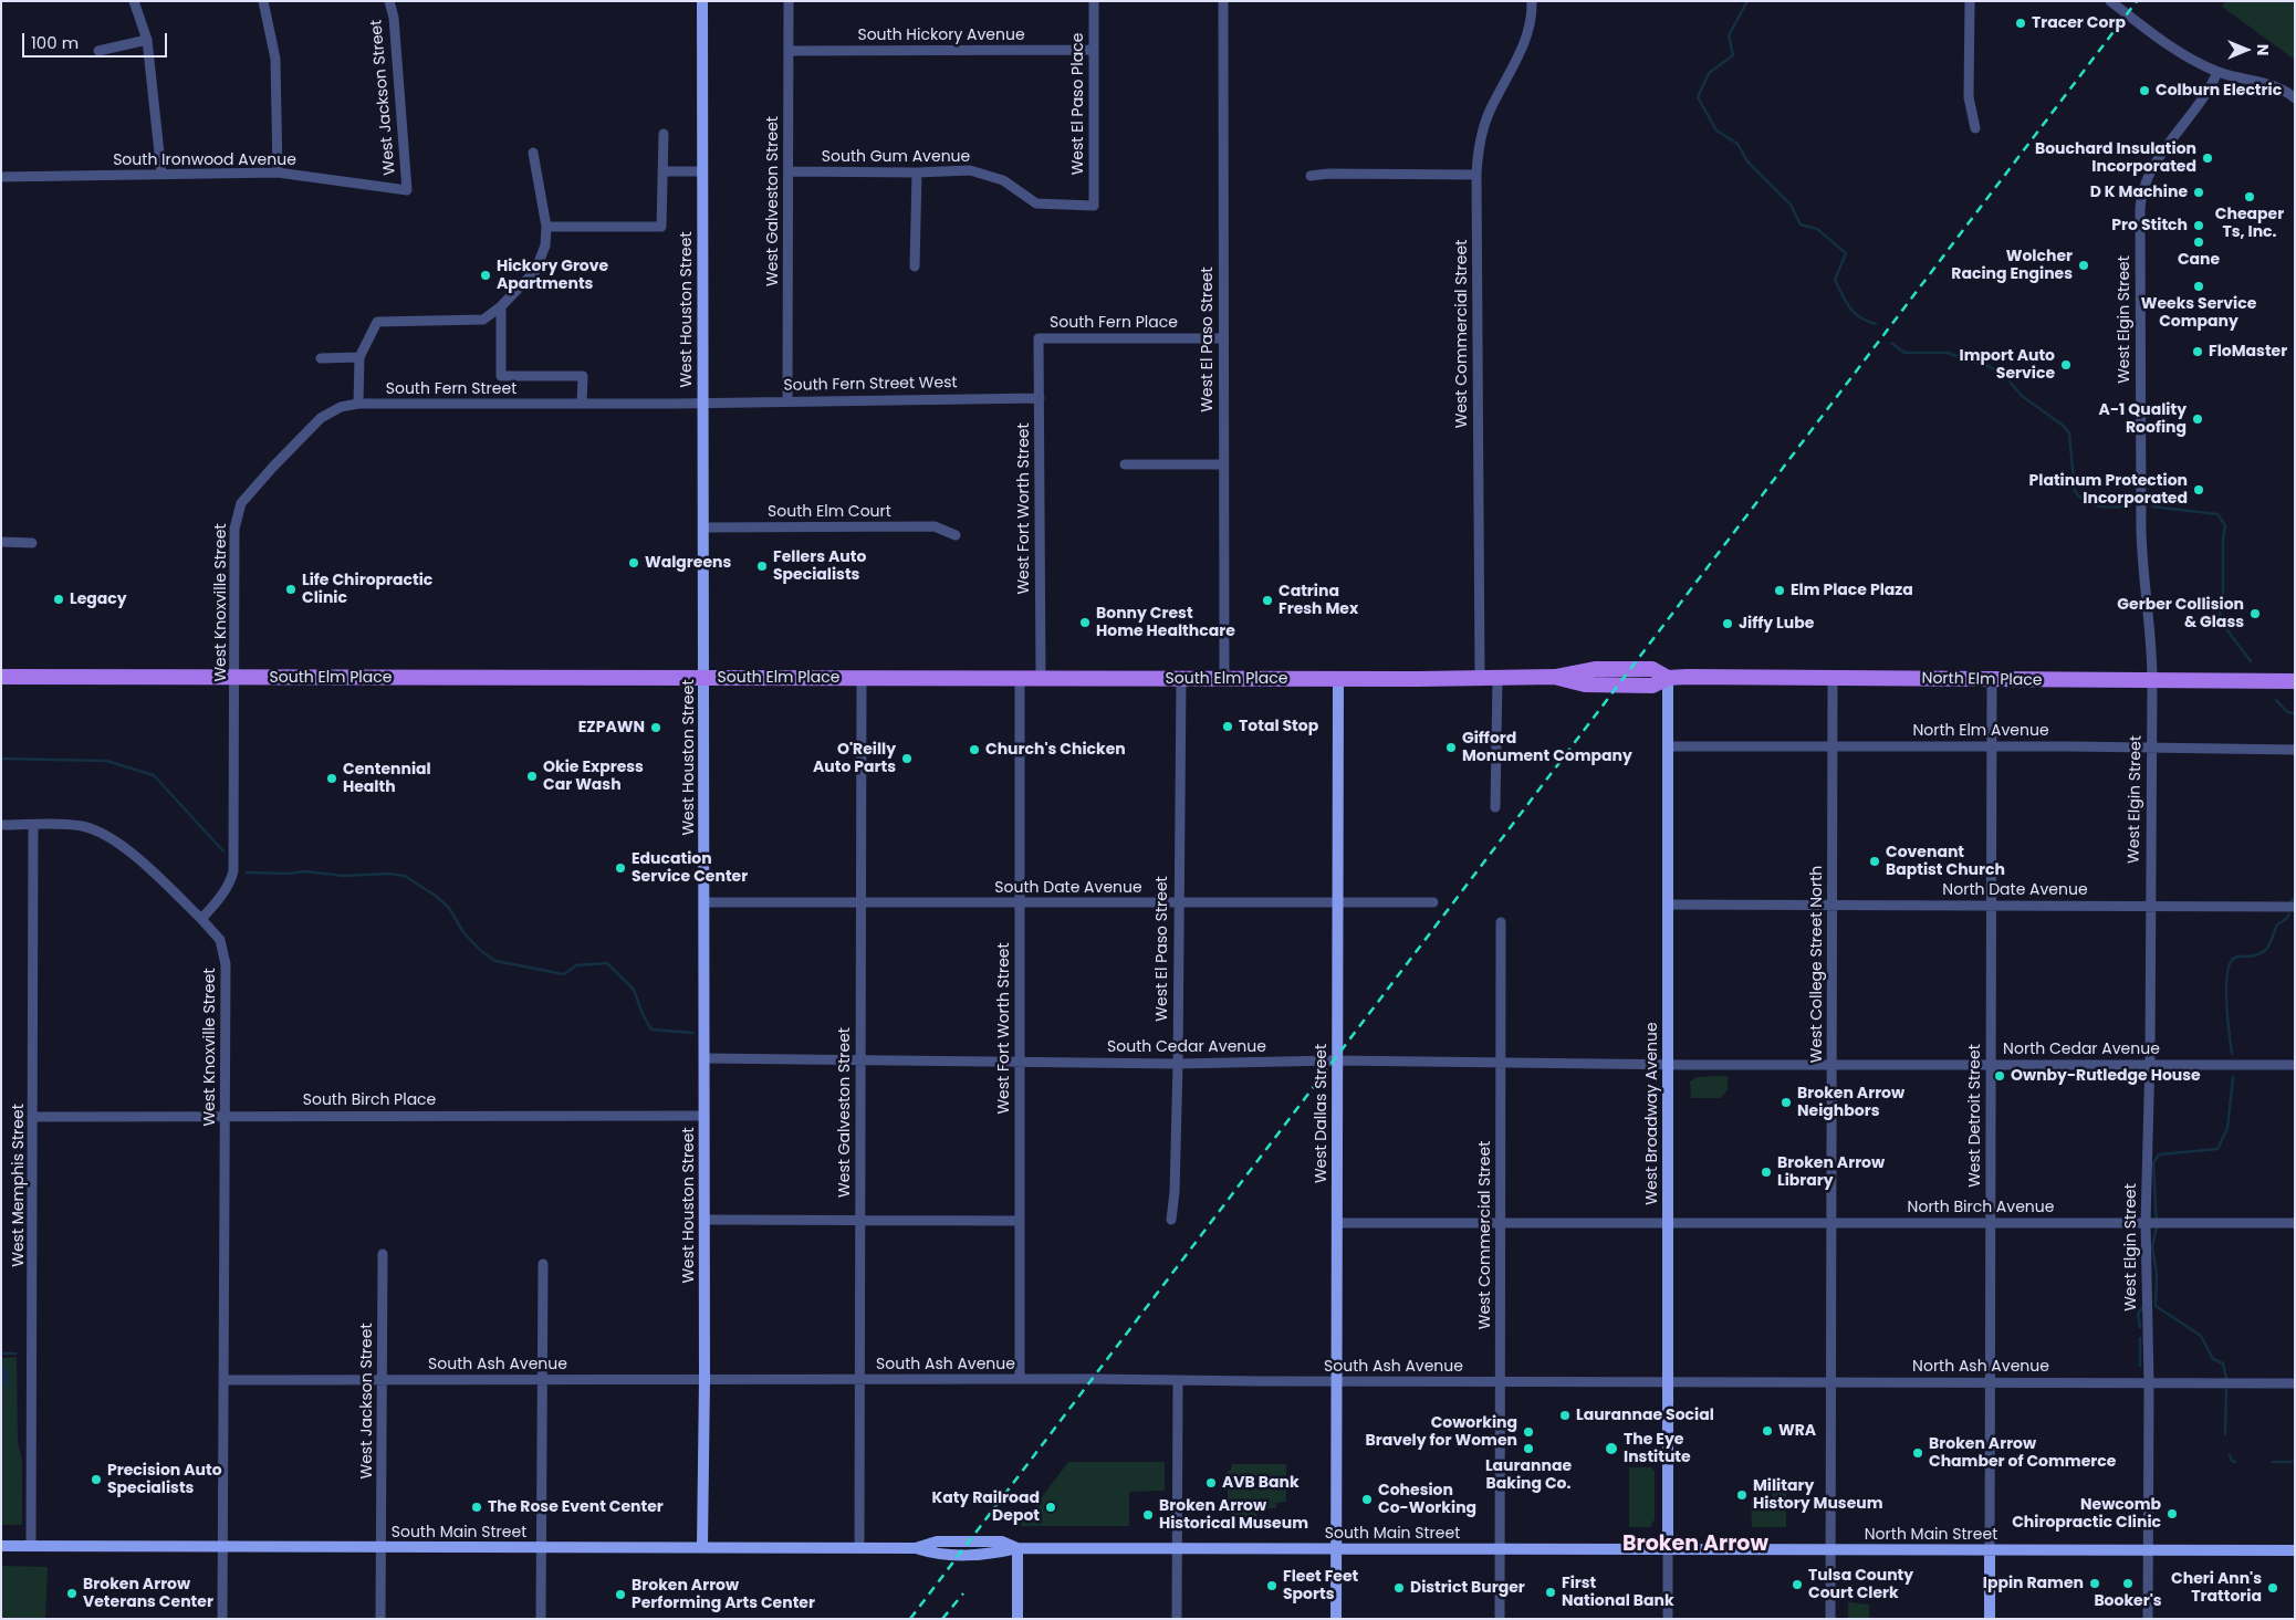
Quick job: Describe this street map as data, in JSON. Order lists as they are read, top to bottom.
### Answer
{
  "streets": {
    "main road": [
      "West Houston Street",
      "South Elm Place",
      "North Elm Place",
      "West Dallas Street",
      "West Broadway Avenue",
      "South Main Street",
      "North Main Street"
    ],
    "street": [
      "South Hickory Avenue",
      "West Jackson Street",
      "West El Paso Place",
      "South Gum Avenue",
      "South Ironwood Avenue",
      "West Galveston Street",
      "West Elgin Street",
      "South Fern Place",
      "West Commercial Street",
      "West El Paso Street",
      "South Fern Street West",
      "South Fern Street",
      "West Fort Worth Street",
      "South Elm Court",
      "West Knoxville Street",
      "North Elm Avenue",
      "South Date Avenue",
      "North Date Avenue",
      "West College Street North",
      "South Cedar Avenue",
      "North Cedar Avenue",
      "South Birch Place",
      "West Detroit Street",
      "West Memphis Street",
      "North Birch Avenue",
      "South Ash Avenue",
      "North Ash Avenue"
    ]
  },
  "crossings": [
    ["South Hickory Avenue", "West El Paso Place"],
    ["South Hickory Avenue", "West Galveston Street"],
    ["West Jackson Street", "South Ironwood Avenue"],
    ["West Jackson Street", "South Ash Avenue"],
    ["West Jackson Street", "South Main Street"],
    ["West El Paso Place", "South Gum Avenue"],
    ["South Gum Avenue", "West Galveston Street"],
    ["West Galveston Street", "South Fern Street West"],
    ["West Galveston Street", "South Elm Place"],
    ["West Galveston Street", "South Date Avenue"],
    ["West Galveston Street", "South Cedar Avenue"],
    ["West Galveston Street", "South Ash Avenue"],
    ["West Galveston Street", "South Main Street"],
    ["West Houston Street", "South Fern Street West"],
    ["West Houston Street", "South Fern Street"],
    ["West Houston Street", "South Elm Court"],
    ["West Houston Street", "South Elm Place"],
    ["West Houston Street", "South Date Avenue"],
    ["West Houston Street", "South Cedar Avenue"],
    ["West Houston Street", "South Birch Place"],
    ["West Houston Street", "South Ash Avenue"],
    ["West Houston Street", "South Main Street"],
    ["West Elgin Street", "North Elm Place"],
    ["West Elgin Street", "North Elm Avenue"],
    ["West Elgin Street", "North Date Avenue"],
    ["West Elgin Street", "North Cedar Avenue"],
    ["West Elgin Street", "North Birch Avenue"],
    ["West Elgin Street", "North Ash Avenue"],
    ["West Elgin Street", "North Main Street"],
    ["South Fern Place", "West El Paso Street"],
    ["South Fern Place", "West Fort Worth Street"],
    ["West Commercial Street", "South Elm Place"],
    ["West Commercial Street", "South Cedar Avenue"],
    ["West Commercial Street", "North Birch Avenue"],
    ["West Commercial Street", "South Ash Avenue"],
    ["West Commercial Street", "South Main Street"],
    ["West El Paso Street", "South Elm Place"],
    ["West El Paso Street", "South Date Avenue"],
    ["West El Paso Street", "South Cedar Avenue"],
    ["South Fern Street West", "South Fern Street"],
    ["South Fern Street West", "West Fort Worth Street"],
    ["South Fern Street", "West Knoxville Street"],
    ["West Fort Worth Street", "South Elm Place"],
    ["West Fort Worth Street", "South Date Avenue"],
    ["West Fort Worth Street", "South Cedar Avenue"],
    ["West Fort Worth Street", "South Ash Avenue"],
    ["West Knoxville Street", "South Elm Place"],
    ["West Knoxville Street", "South Birch Place"],
    ["West Knoxville Street", "South Ash Avenue"],
    ["West Knoxville Street", "South Main Street"],
    ["South Elm Place", "North Elm Place"],
    ["South Elm Place", "West Dallas Street"],
    ["South Elm Place", "West Broadway Avenue"],
    ["North Elm Place", "West College Street North"],
    ["North Elm Place", "West Broadway Avenue"],
    ["North Elm Place", "West Detroit Street"],
    ["North Elm Avenue", "West College Street North"],
    ["North Elm Avenue", "West Broadway Avenue"],
    ["North Elm Avenue", "West Detroit Street"],
    ["South Date Avenue", "West Dallas Street"],
    ["North Date Avenue", "West College Street North"],
    ["North Date Avenue", "West Broadway Avenue"],
    ["North Date Avenue", "West Detroit Street"],
    ["West College Street North", "North Cedar Avenue"],
    ["West College Street North", "North Birch Avenue"],
    ["West College Street North", "North Ash Avenue"],
    ["West College Street North", "North Main Street"],
    ["South Cedar Avenue", "North Cedar Avenue"],
    ["South Cedar Avenue", "West Dallas Street"],
    ["South Cedar Avenue", "West Broadway Avenue"],
    ["North Cedar Avenue", "West Broadway Avenue"],
    ["North Cedar Avenue", "West Detroit Street"],
    ["South Birch Place", "West Memphis Street"],
    ["West Dallas Street", "North Birch Avenue"],
    ["West Dallas Street", "South Ash Avenue"],
    ["West Dallas Street", "South Main Street"],
    ["West Broadway Avenue", "North Birch Avenue"],
    ["West Broadway Avenue", "South Ash Avenue"],
    ["West Broadway Avenue", "North Ash Avenue"],
    ["West Broadway Avenue", "South Main Street"],
    ["West Broadway Avenue", "North Main Street"],
    ["West Detroit Street", "North Birch Avenue"],
    ["West Detroit Street", "North Ash Avenue"],
    ["West Detroit Street", "North Main Street"],
    ["West Memphis Street", "South Main Street"],
    ["South Ash Avenue", "North Ash Avenue"],
    ["South Main Street", "North Main Street"]
  ],
  "districts": ["Broken Arrow"],
  "places": [
    "Tracer Corp",
    "Colburn Electric",
    "Bouchard Insulation Incorporated",
    "D K Machine",
    "Cheaper Ts, Inc.",
    "Pro Stitch",
    "Cane",
    "Wolcher Racing Engines",
    "Hickory Grove Apartments",
    "Weeks Service Company",
    "FloMaster",
    "Import Auto Service",
    "A-1 Quality Roofing",
    "Platinum Protection Incorporated",
    "Walgreens",
    "Fellers Auto Specialists",
    "Life Chiropractic Clinic",
    "Elm Place Plaza",
    "Legacy",
    "Catrina Fresh Mex",
    "Gerber Collision & Glass",
    "Bonny Crest Home Healthcare",
    "Jiffy Lube",
    "Total Stop",
    "EZPAWN",
    "Gifford Monument Company",
    "Church's Chicken",
    "O'Reilly Auto Parts",
    "Okie Express Car Wash",
    "Centennial Health",
    "Covenant Baptist Church",
    "Education Service Center",
    "Ownby-Rutledge House",
    "Broken Arrow Neighbors",
    "Broken Arrow Library",
    "Laurannae Social",
    "WRA",
    "Coworking Bravely for Women",
    "Laurannae Baking Co.",
    "The Eye Institute",
    "Broken Arrow Chamber of Commerce",
    "Precision Auto Specialists",
    "AVB Bank",
    "Military History Museum",
    "Cohesion Co-Working",
    "The Rose Event Center",
    "Katy Railroad Depot",
    "Newcomb Chiropractic Clinic",
    "Broken Arrow Historical Museum",
    "Ippin Ramen",
    "Booker's",
    "Tulsa County Court Clerk",
    "Fleet Feet Sports",
    "District Burger",
    "Cheri Ann's Trattoria",
    "First National Bank",
    "Broken Arrow Veterans Center",
    "Broken Arrow Performing Arts Center"
  ],
  "scale_bar": "100 m",
  "north": "right"
}
